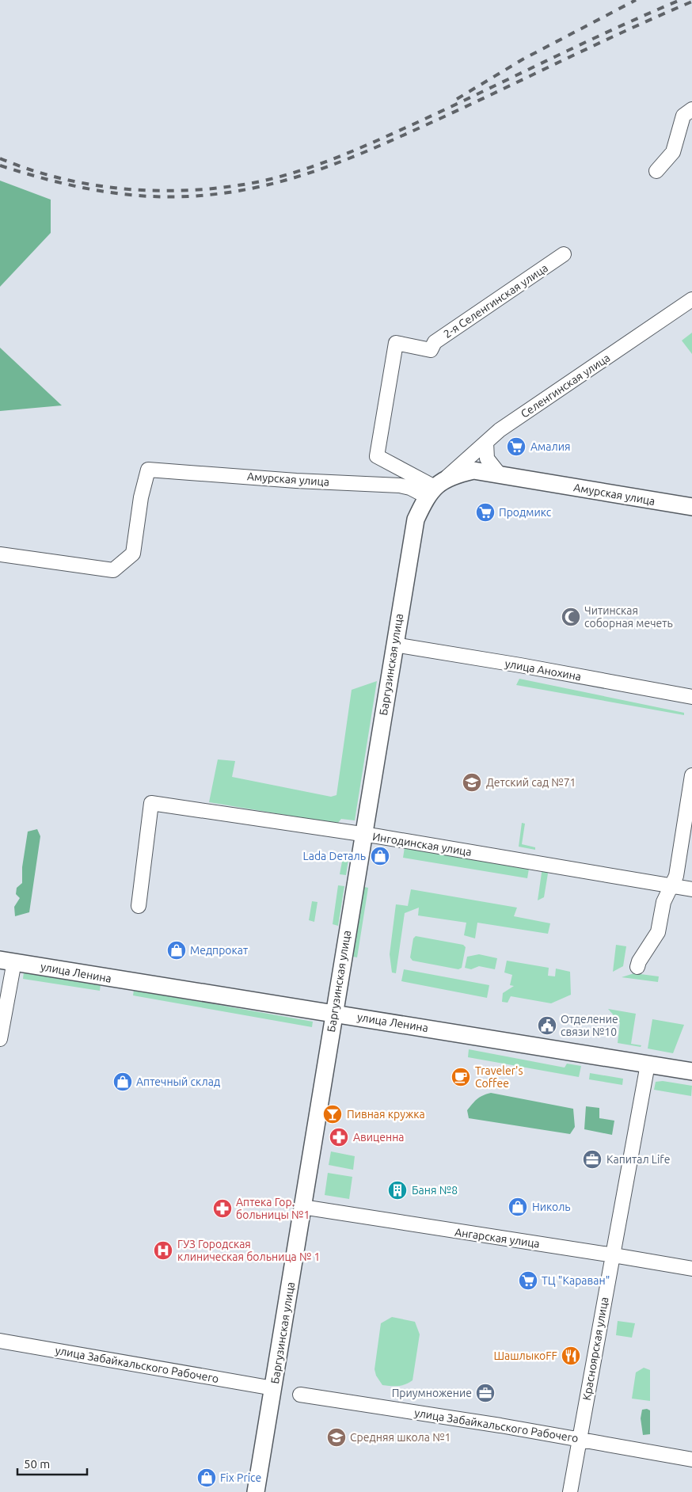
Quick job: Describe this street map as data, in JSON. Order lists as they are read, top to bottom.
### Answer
{
  "streets": {
    "main road": ["Амурская улица", "Баргузинская улица", "улица Ленина"],
    "street": [
      "2-я Селенгинская улица",
      "Селенгинская улица",
      "улица Анохина",
      "Ингодинская улица",
      "Ангарская улица",
      "Красноярская улица",
      "улица Забайкальского Рабочего"
    ]
  },
  "crossings": [
    ["2-я Селенгинская улица", "Селенгинская улица"],
    ["2-я Селенгинская улица", "Амурская улица"],
    ["2-я Селенгинская улица", "Баргузинская улица"],
    ["Селенгинская улица", "Амурская улица"],
    ["Селенгинская улица", "Баргузинская улица"],
    ["Амурская улица", "Баргузинская улица"],
    ["Баргузинская улица", "улица Анохина"],
    ["Баргузинская улица", "Ингодинская улица"],
    ["Баргузинская улица", "улица Ленина"],
    ["Баргузинская улица", "Ангарская улица"],
    ["Баргузинская улица", "улица Забайкальского Рабочего"],
    ["улица Ленина", "Красноярская улица"],
    ["Ангарская улица", "Красноярская улица"],
    ["Красноярская улица", "улица Забайкальского Рабочего"]
  ],
  "places": {
    "supermarket": ["Амалия", "Продмикс", "ТЦ \"Караван\""],
    "mosque": ["Читинская соборная мечеть"],
    "school or university": ["Детский сад №71", "Средняя школа №1"],
    "shop": [
      "Lada Dеталь",
      "Медпрокат",
      "Аптечный склад",
      "Николь",
      "Fix Price"
    ],
    "public building": ["Отделение связи №10"],
    "cafe": ["Traveler's Coffee"],
    "bar": ["Пивная кружка"],
    "pharmacy": ["Авиценна", "Аптека Гор. больницы №1"],
    "office": ["Капитал Life", "Приумножение"],
    "building": ["Баня №8"],
    "hospital": ["ГУЗ Городская клиническая больница № 1"],
    "restaurant": ["ШашлыкоFF"]
  },
  "scale_bar": "50 m"
}
